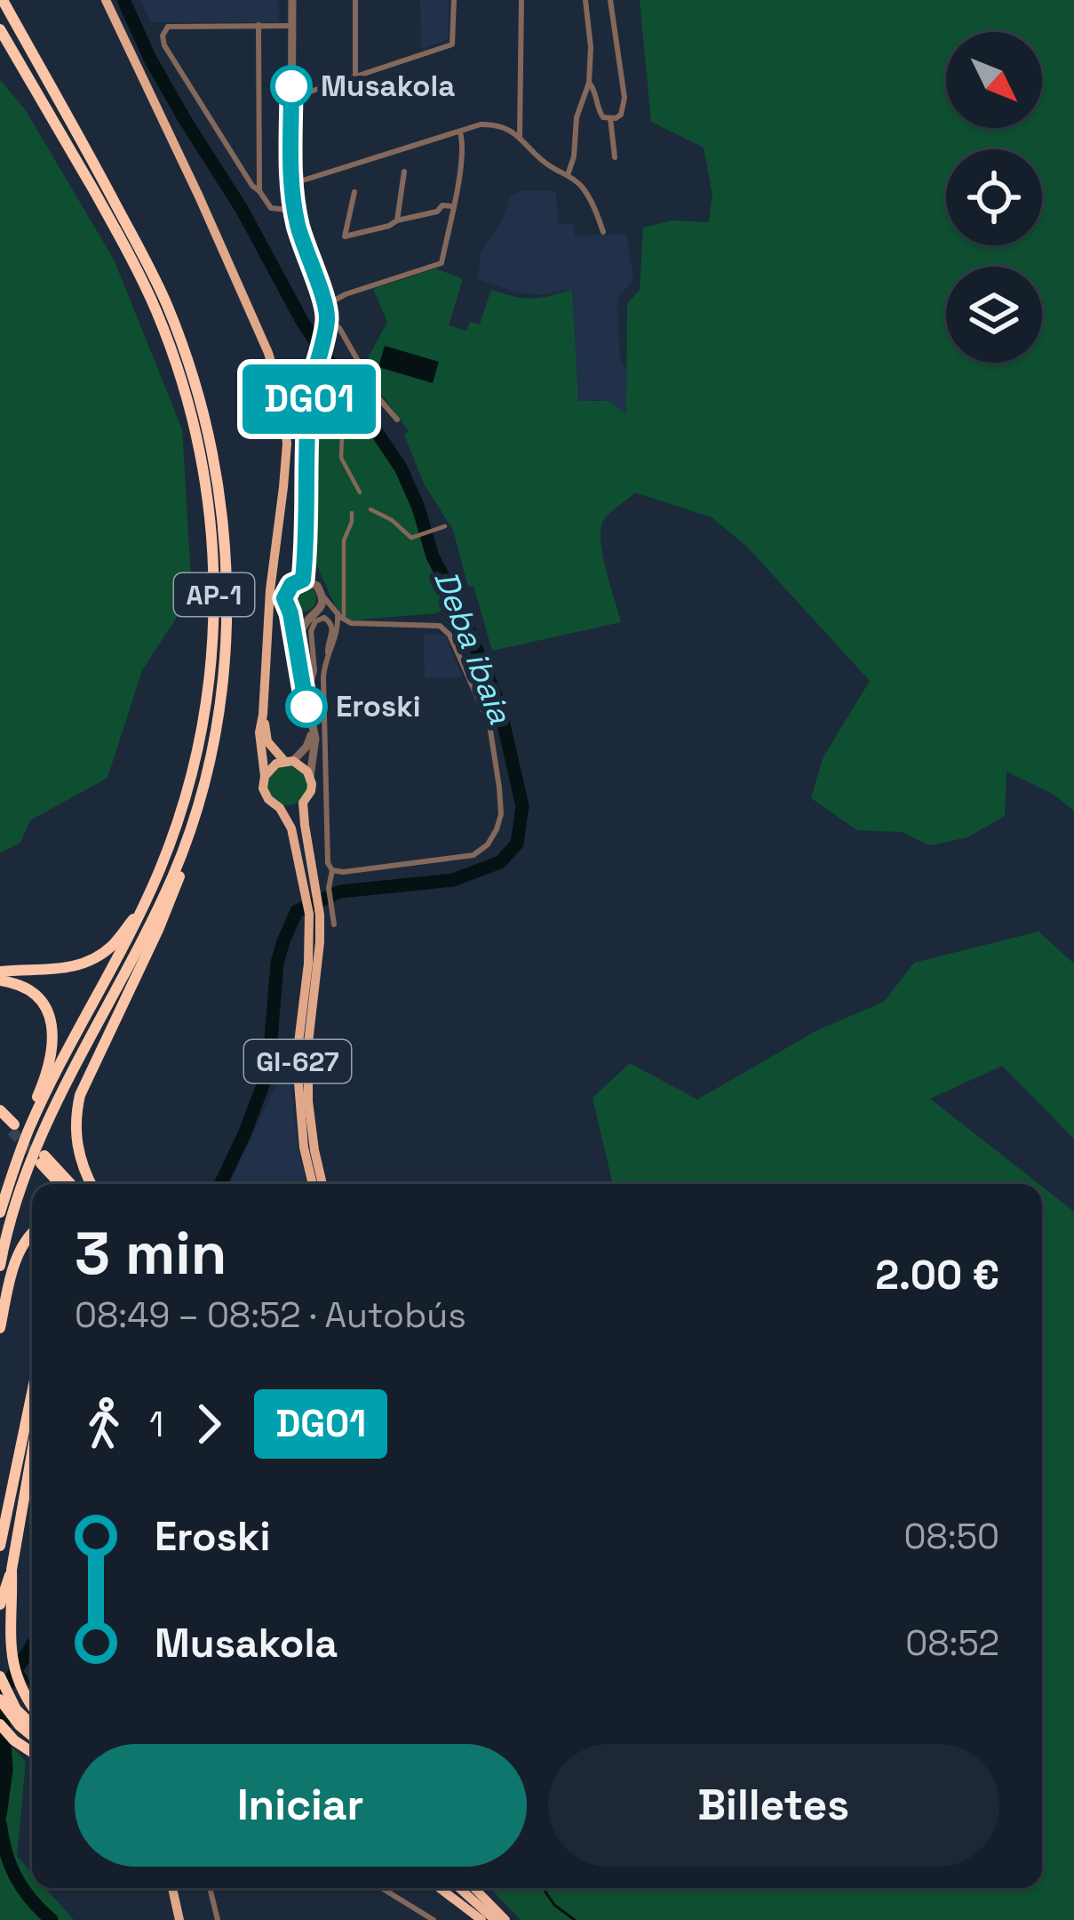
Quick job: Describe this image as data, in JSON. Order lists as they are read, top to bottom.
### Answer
{
  "streets": {
    "highway": ["AP-1"],
    "main road": ["GI-627"]
  },
  "water": ["Deba ibaia"],
  "places": ["Musakola", "Eroski"],
  "lines": ["bus line DG01"],
  "north": "bottom right",
  "page": {
    "on_map": "DG01",
    "heading": ["3 min", "08:49 – 08:52 · Autobús", "2.00 €"],
    "legs": ["1", "DG01"],
    "list": [
      {
        "name": "Eroski",
        "value": "08:50"
      },
      {
        "name": "Musakola",
        "value": "08:52"
      }
    ],
    "buttons": ["Iniciar", "Billetes"]
  }
}
